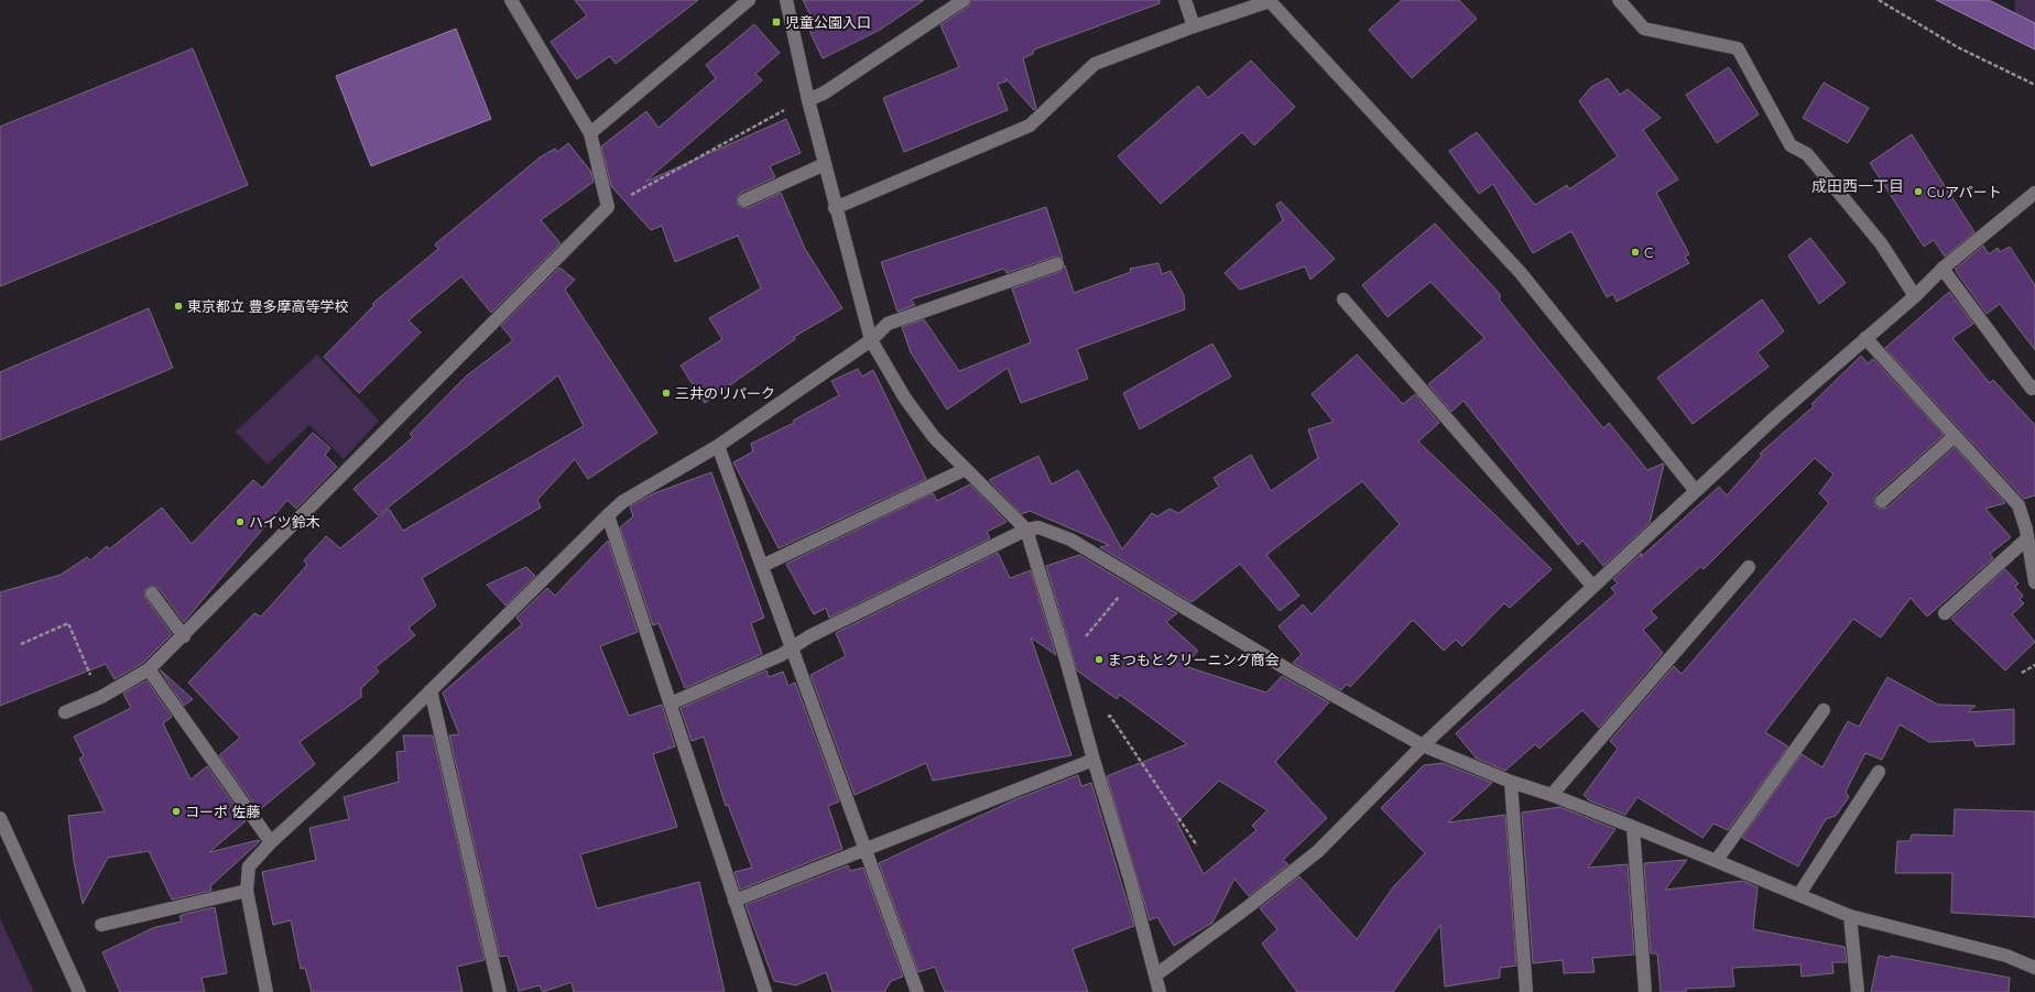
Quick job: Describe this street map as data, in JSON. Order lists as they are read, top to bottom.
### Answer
{
  "districts": ["成田西一丁目"],
  "places": {
    "transit": ["児童公園入口"],
    "other": [
      "Cuアパート",
      "C",
      "東京都立 豊多摩高等学校",
      "三井のリパーク",
      "ハイツ鈴木",
      "まつもとクリーニング商会",
      "コーポ 佐藤"
    ]
  }
}
